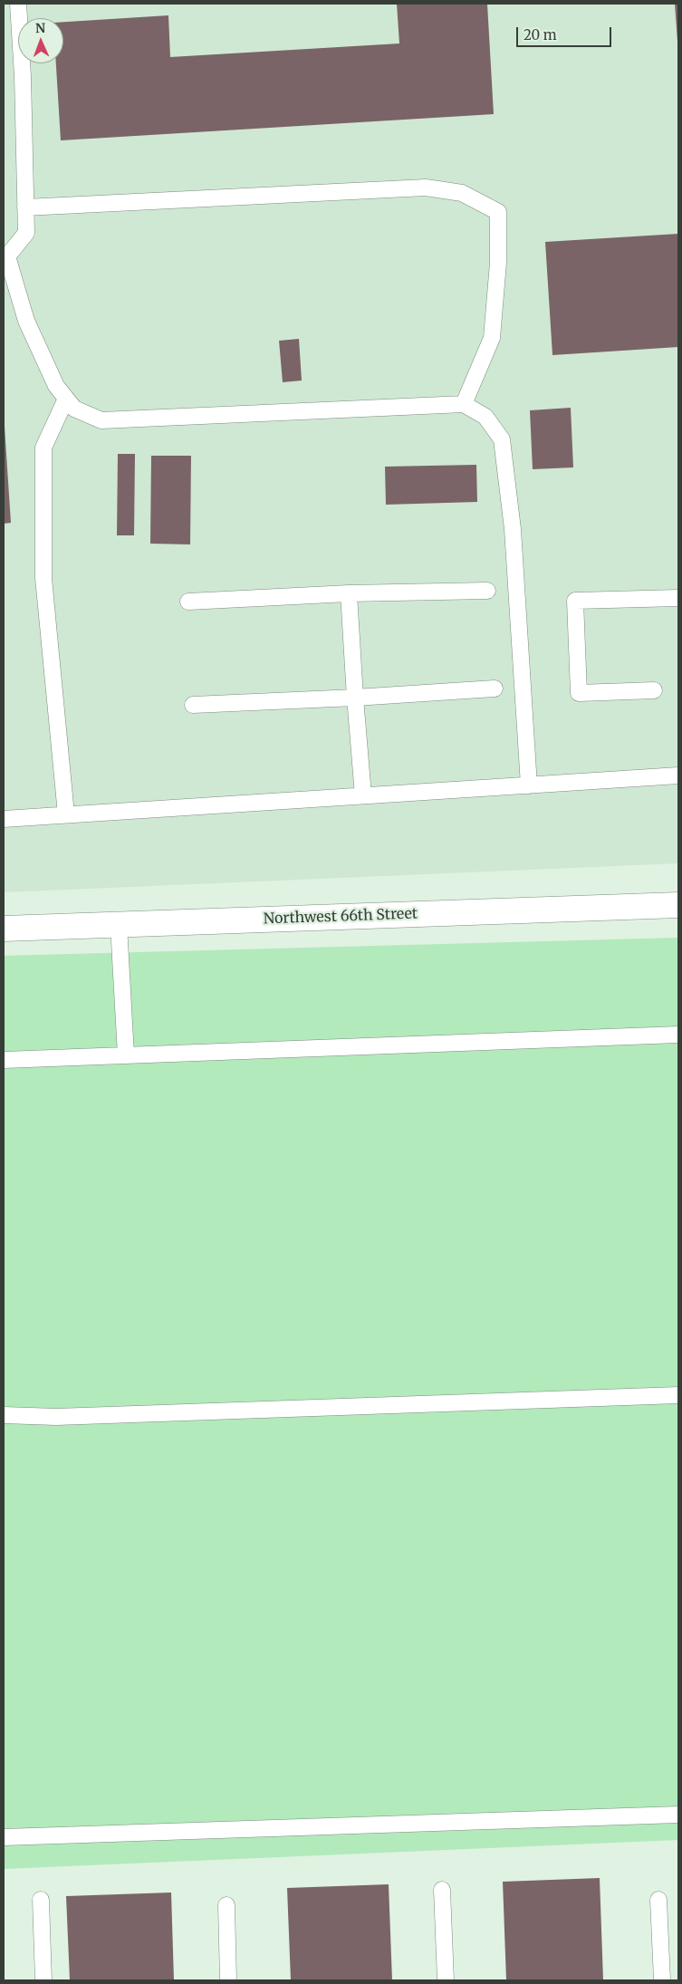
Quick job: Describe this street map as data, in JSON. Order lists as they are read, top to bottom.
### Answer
{
  "streets": {
    "street": ["Northwest 66th Street"]
  },
  "scale_bar": "20 m",
  "north": "top"
}
